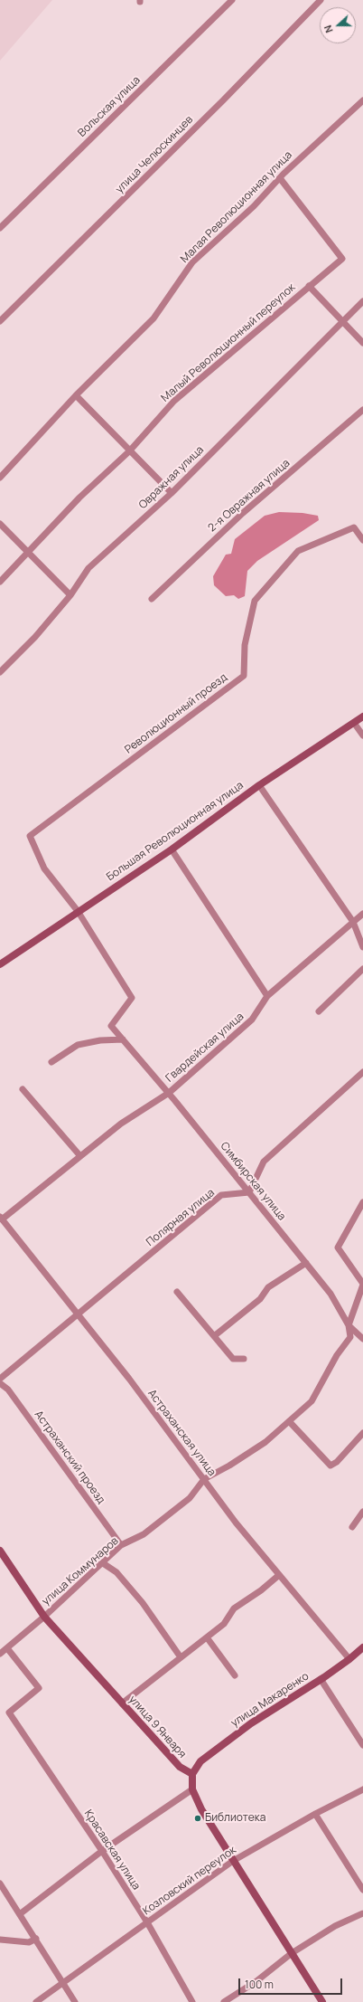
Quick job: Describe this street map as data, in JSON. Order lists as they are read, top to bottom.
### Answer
{
  "streets": {
    "street": [
      "Вольская улица",
      "улица Челюскинцев",
      "Малая Революционная улица",
      "Малый Революционный переулок",
      "Овражная улица",
      "2-я Овражная улица",
      "Революционный проезд",
      "Большая Революционная улица",
      "Гвардейская улица",
      "Симбирская улица",
      "Полярная улица",
      "Астраханская улица",
      "Астраханский проезд",
      "улица Коммунаров",
      "улица Макаренко",
      "улица 9 Января",
      "Красавская улица",
      "Козловский переулок"
    ]
  },
  "crossings": [
    ["Малая Революционная улица", "Малый Революционный переулок"],
    ["Революционный проезд", "Большая Революционная улица"],
    ["Революционный проезд", "Симбирская улица"],
    ["Большая Революционная улица", "Симбирская улица"],
    ["Гвардейская улица", "Симбирская улица"],
    ["Гвардейская улица", "Астраханская улица"],
    ["Симбирская улица", "Полярная улица"],
    ["Симбирская улица", "улица Коммунаров"],
    ["Полярная улица", "Астраханская улица"],
    ["Астраханская улица", "улица Коммунаров"],
    ["Астраханская улица", "улица Макаренко"],
    ["Астраханский проезд", "улица Коммунаров"],
    ["улица Коммунаров", "улица 9 Января"],
    ["улица Коммунаров", "Красавская улица"],
    ["улица Макаренко", "улица 9 Января"],
    ["Красавская улица", "Козловский переулок"]
  ],
  "places": ["Библиотека"],
  "scale_bar": "100 m",
  "north": "left"
}
